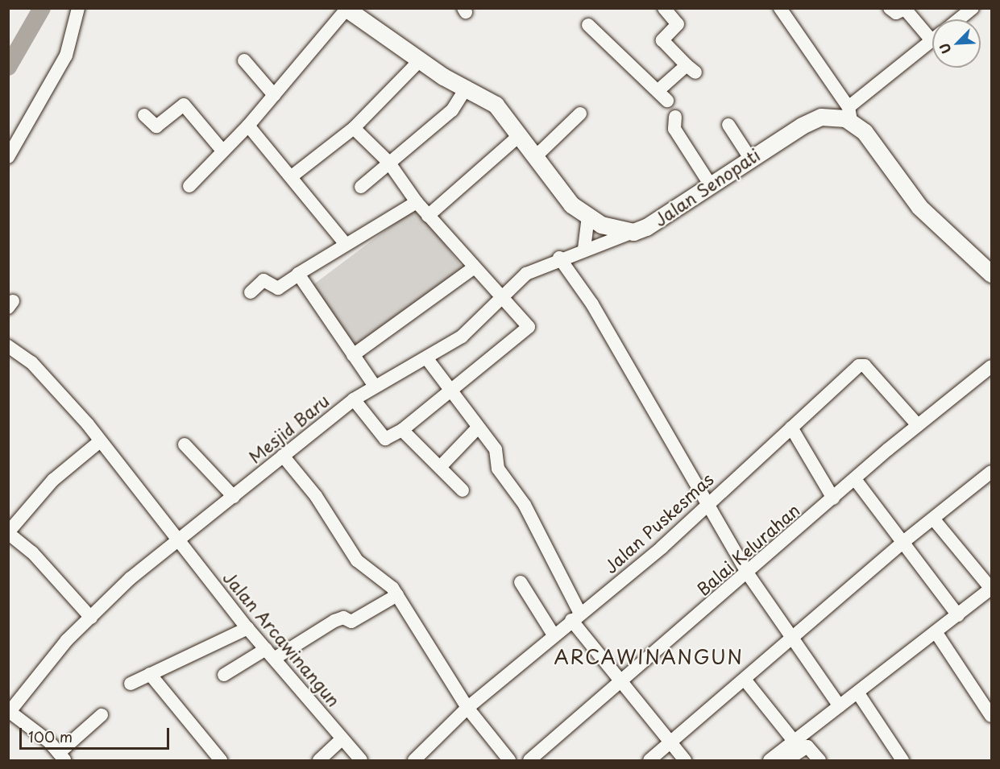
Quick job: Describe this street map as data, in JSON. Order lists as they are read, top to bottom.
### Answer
{
  "streets": {
    "main road": ["Jalan Senopati"],
    "street": [
      "Mesjid Baru",
      "Jalan Puskesmas",
      "Balai Kelurahan",
      "Jalan Arcawinangun"
    ]
  },
  "crossings": [
    ["Jalan Senopati", "Mesjid Baru"],
    ["Mesjid Baru", "Jalan Arcawinangun"],
    ["Jalan Puskesmas", "Balai Kelurahan"]
  ],
  "districts": ["ARCAWINANGUN"],
  "scale_bar": "100 m",
  "north": "bottom left"
}
